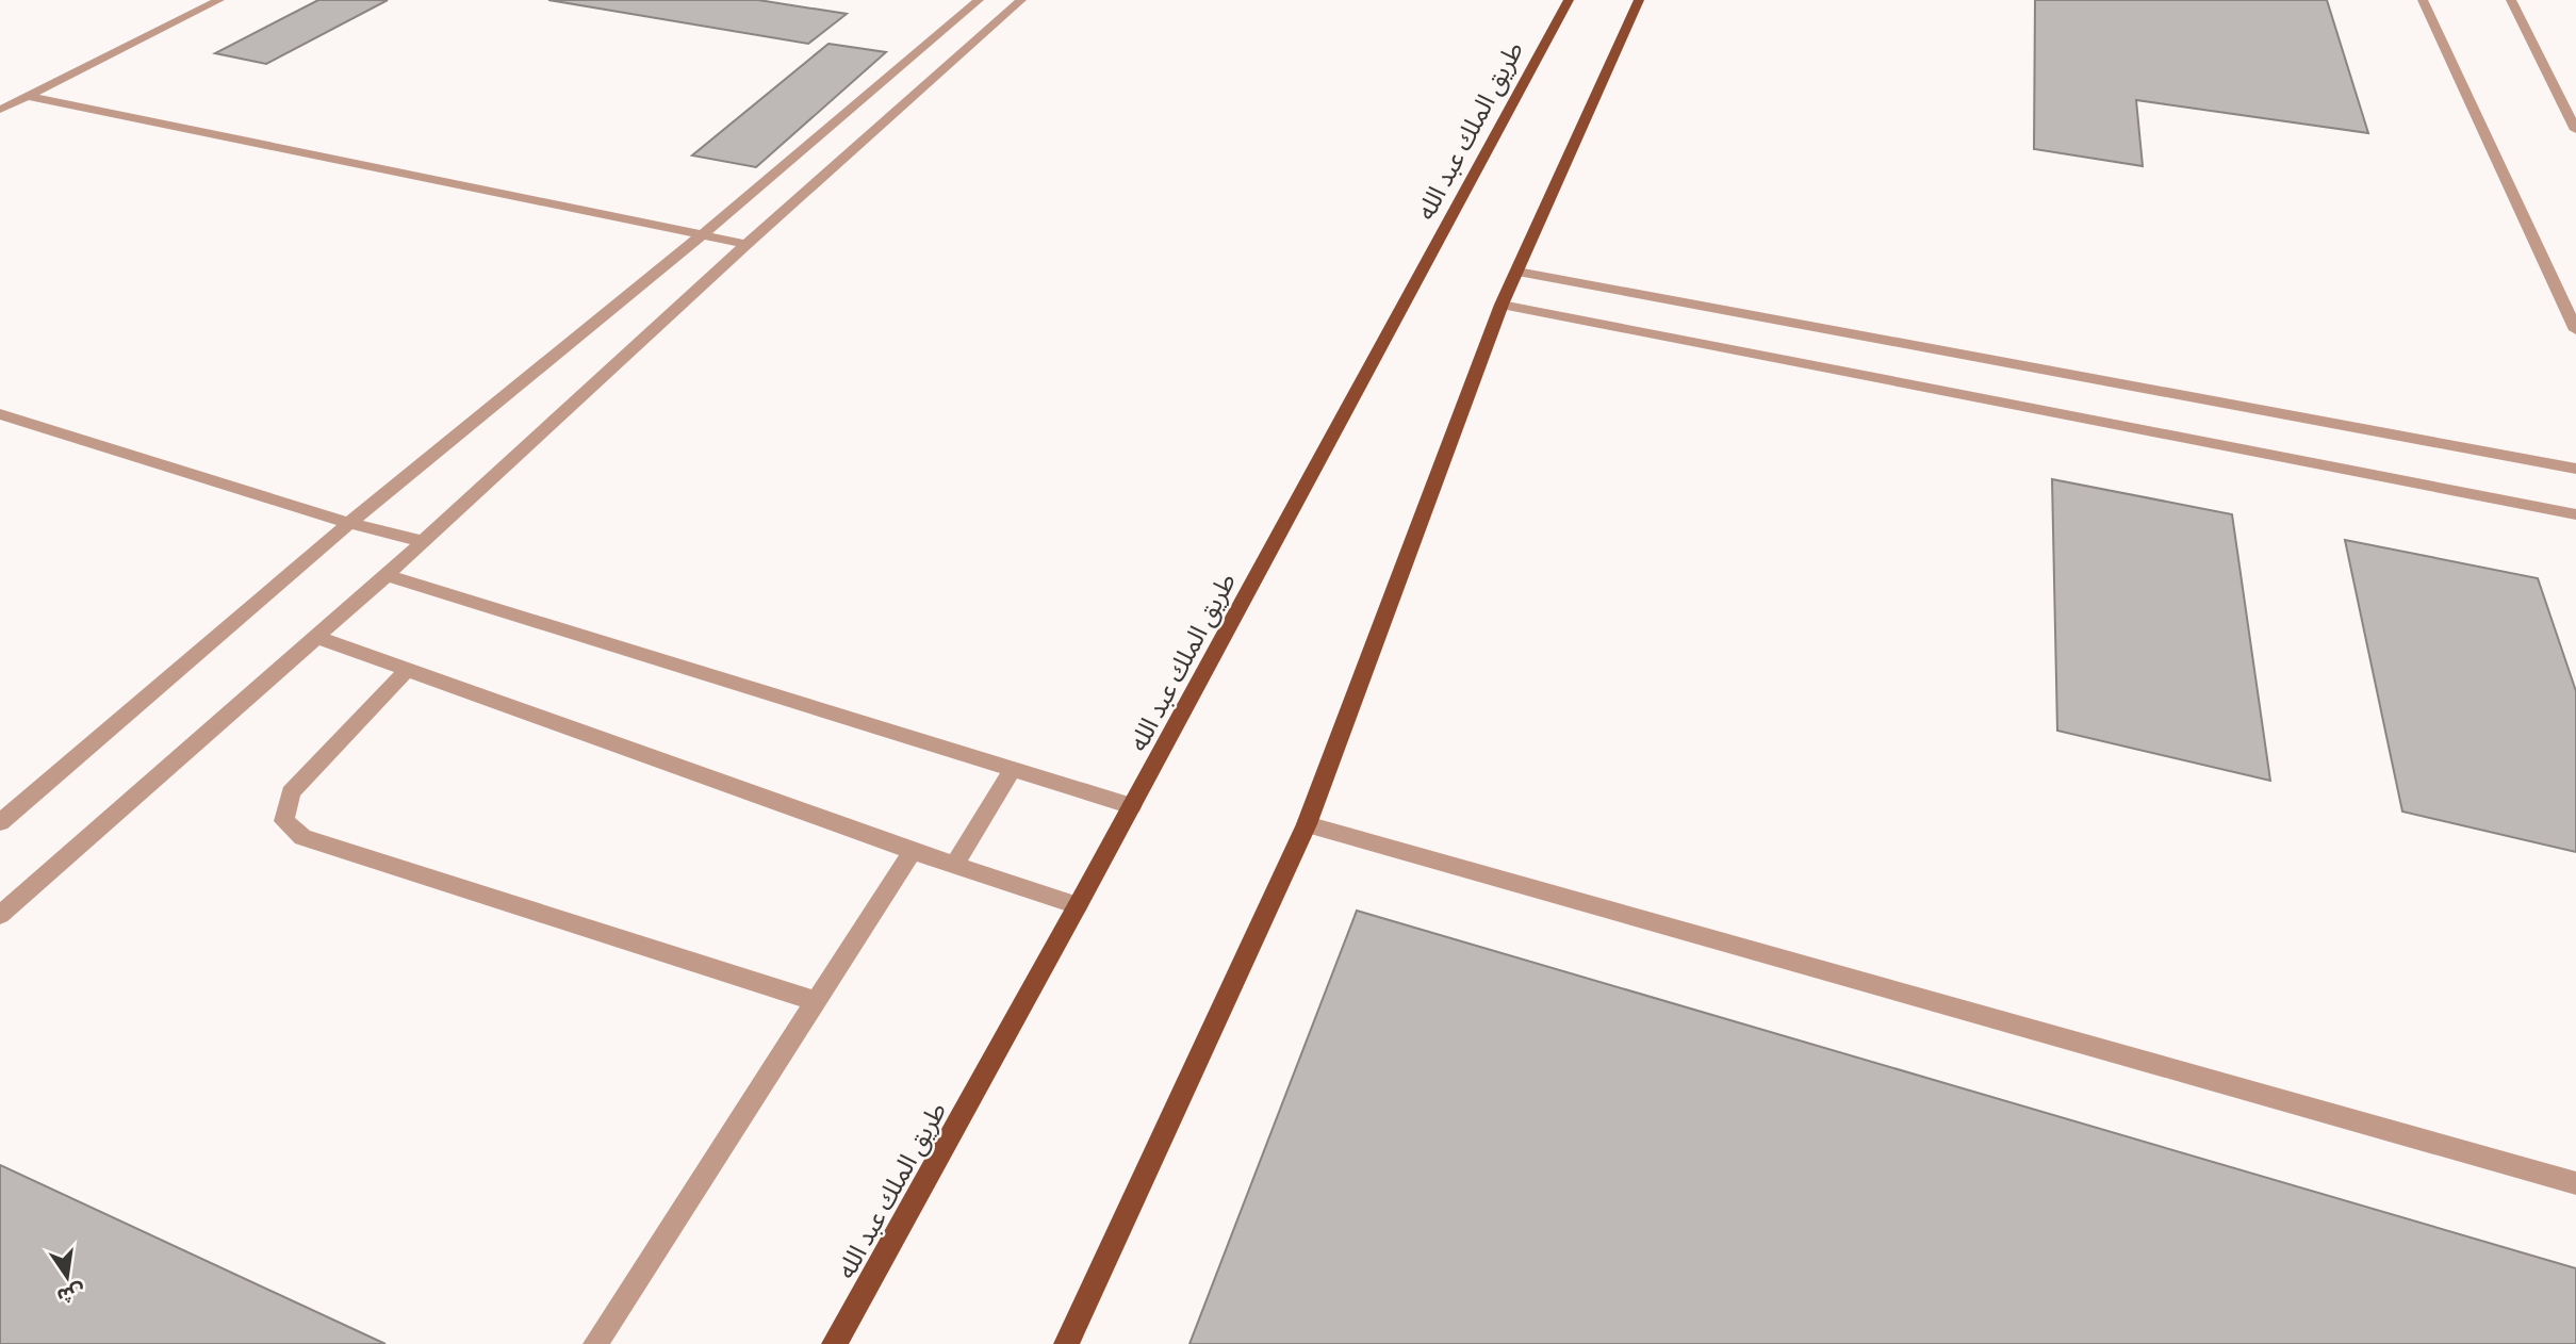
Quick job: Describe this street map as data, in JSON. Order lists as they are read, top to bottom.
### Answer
{
  "streets": {
    "main road": ["طريق الملك عبد الله"]
  },
  "north": "bottom"
}
